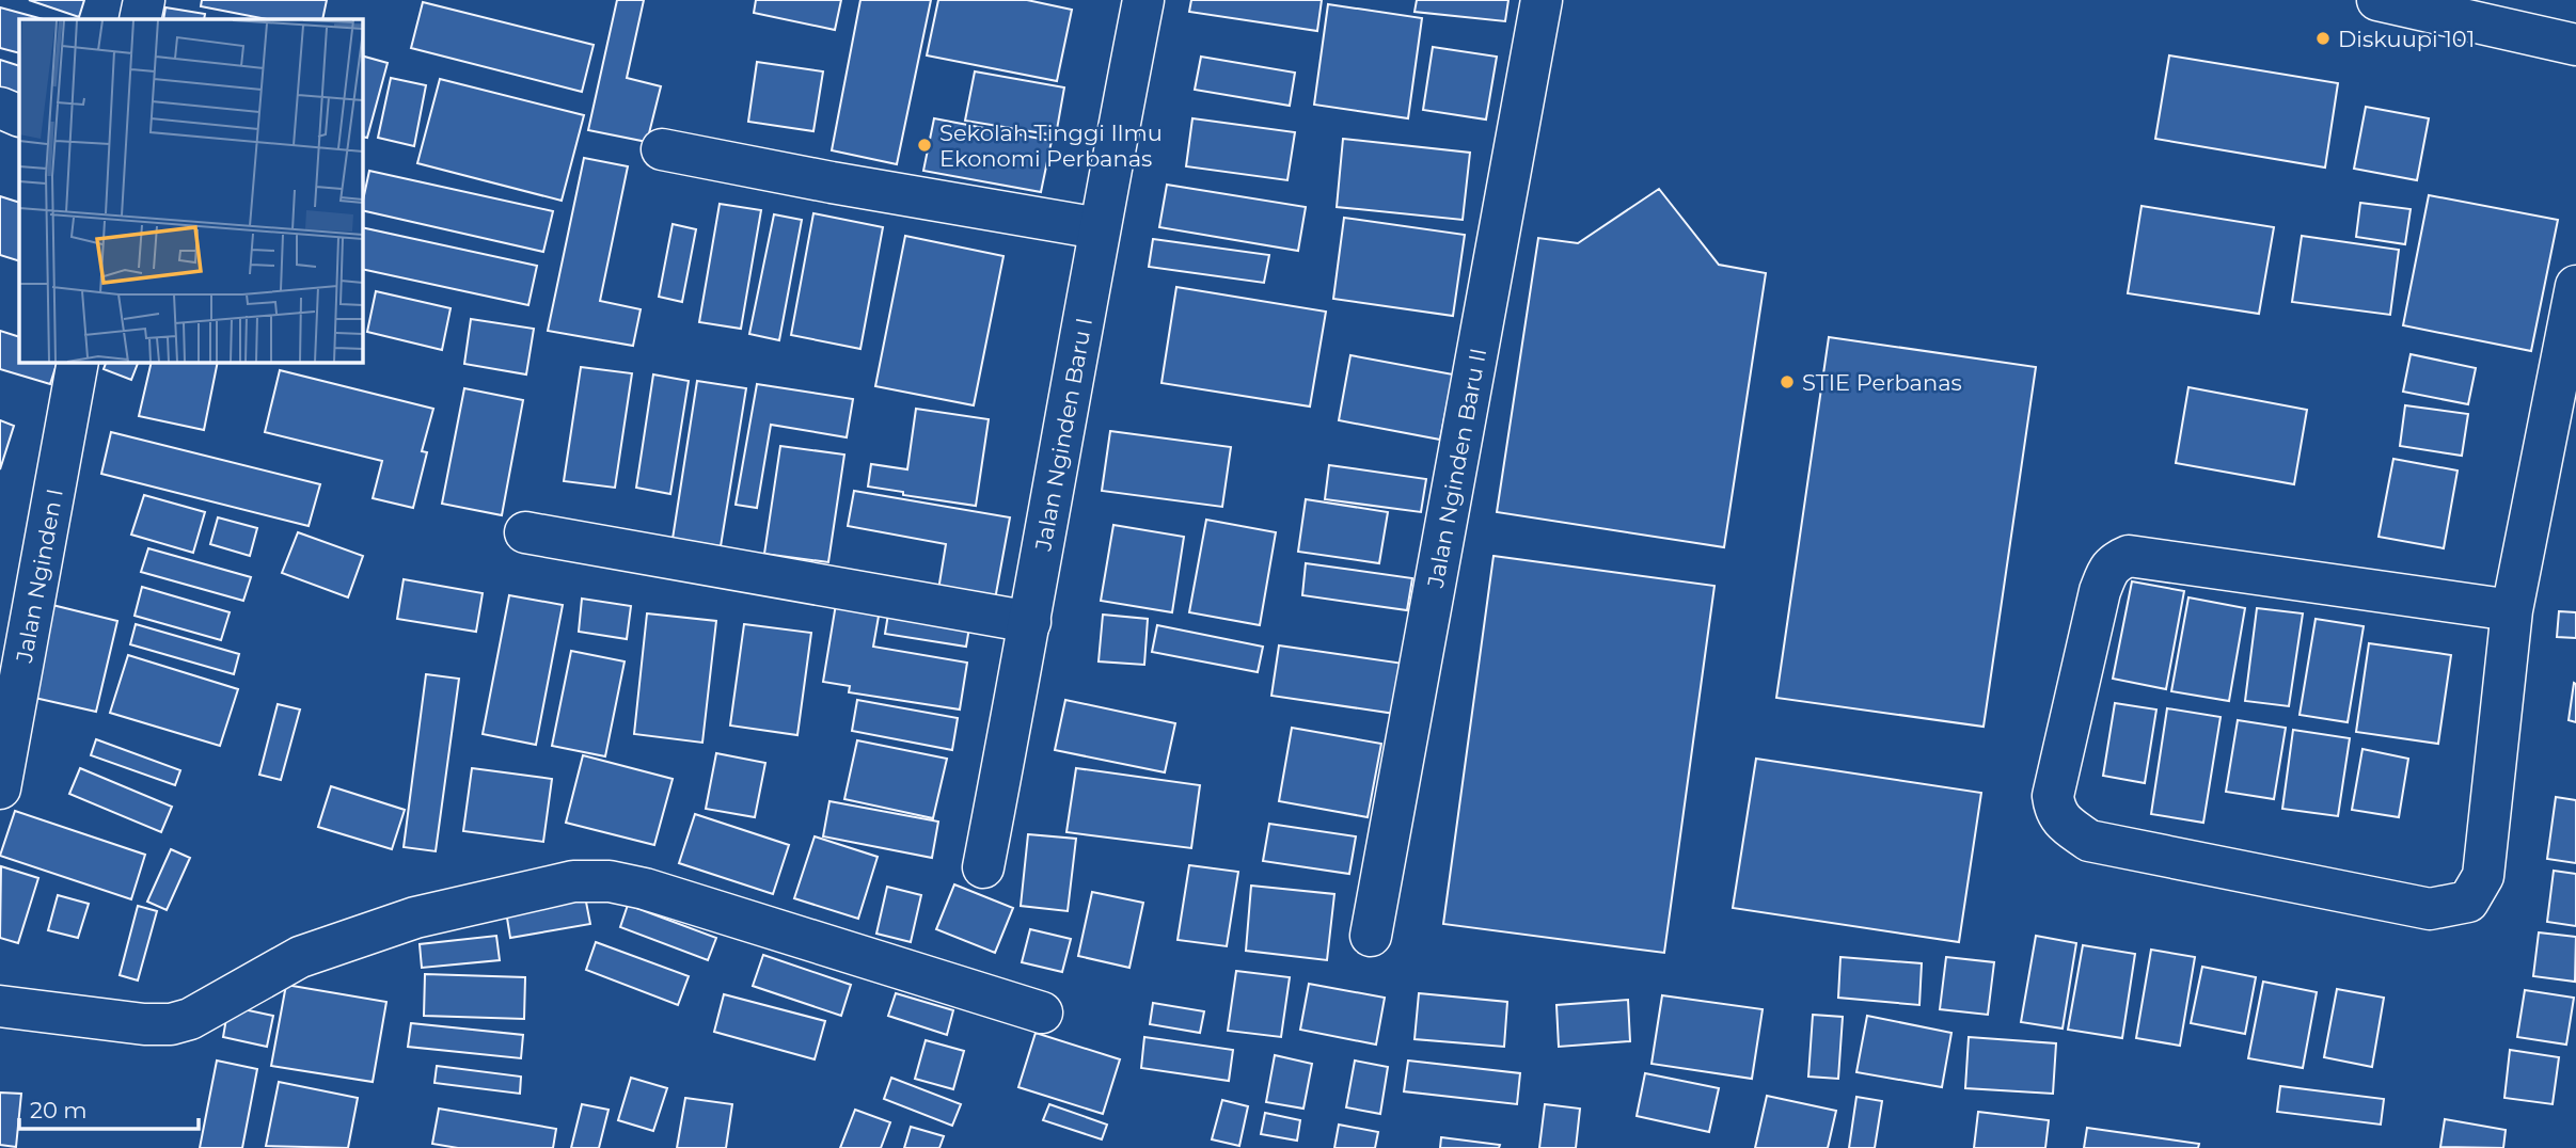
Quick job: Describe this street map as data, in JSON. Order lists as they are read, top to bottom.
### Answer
{
  "streets": {
    "street": ["Jalan Nginden Baru I", "Jalan Nginden Baru II", "Jalan Nginden I"]
  },
  "places": ["Diskuupi 101", "Sekolah Tinggi Ilmu Ekonomi Perbanas", "STIE Perbanas"],
  "scale_bar": "20 m"
}
